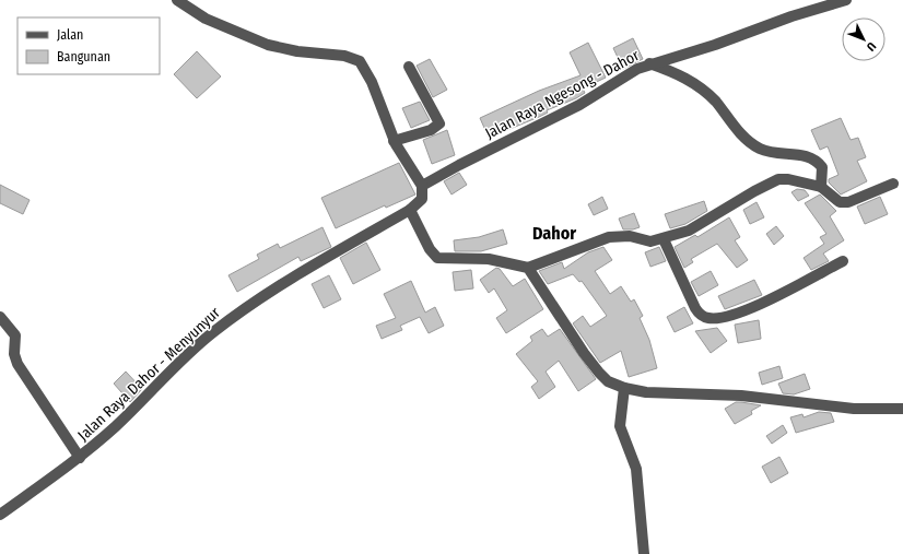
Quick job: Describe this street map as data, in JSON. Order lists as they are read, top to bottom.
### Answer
{
  "streets": {
    "street": ["Jalan Raya Ngesong - Dahor", "Jalan Raya Dahor - Menyunyur"]
  },
  "crossings": [
    ["Jalan Raya Ngesong - Dahor", "Jalan Raya Dahor - Menyunyur"]
  ],
  "districts": ["Dahor"],
  "legend": ["Jalan", "Bangunan"],
  "north": "bottom right"
}
